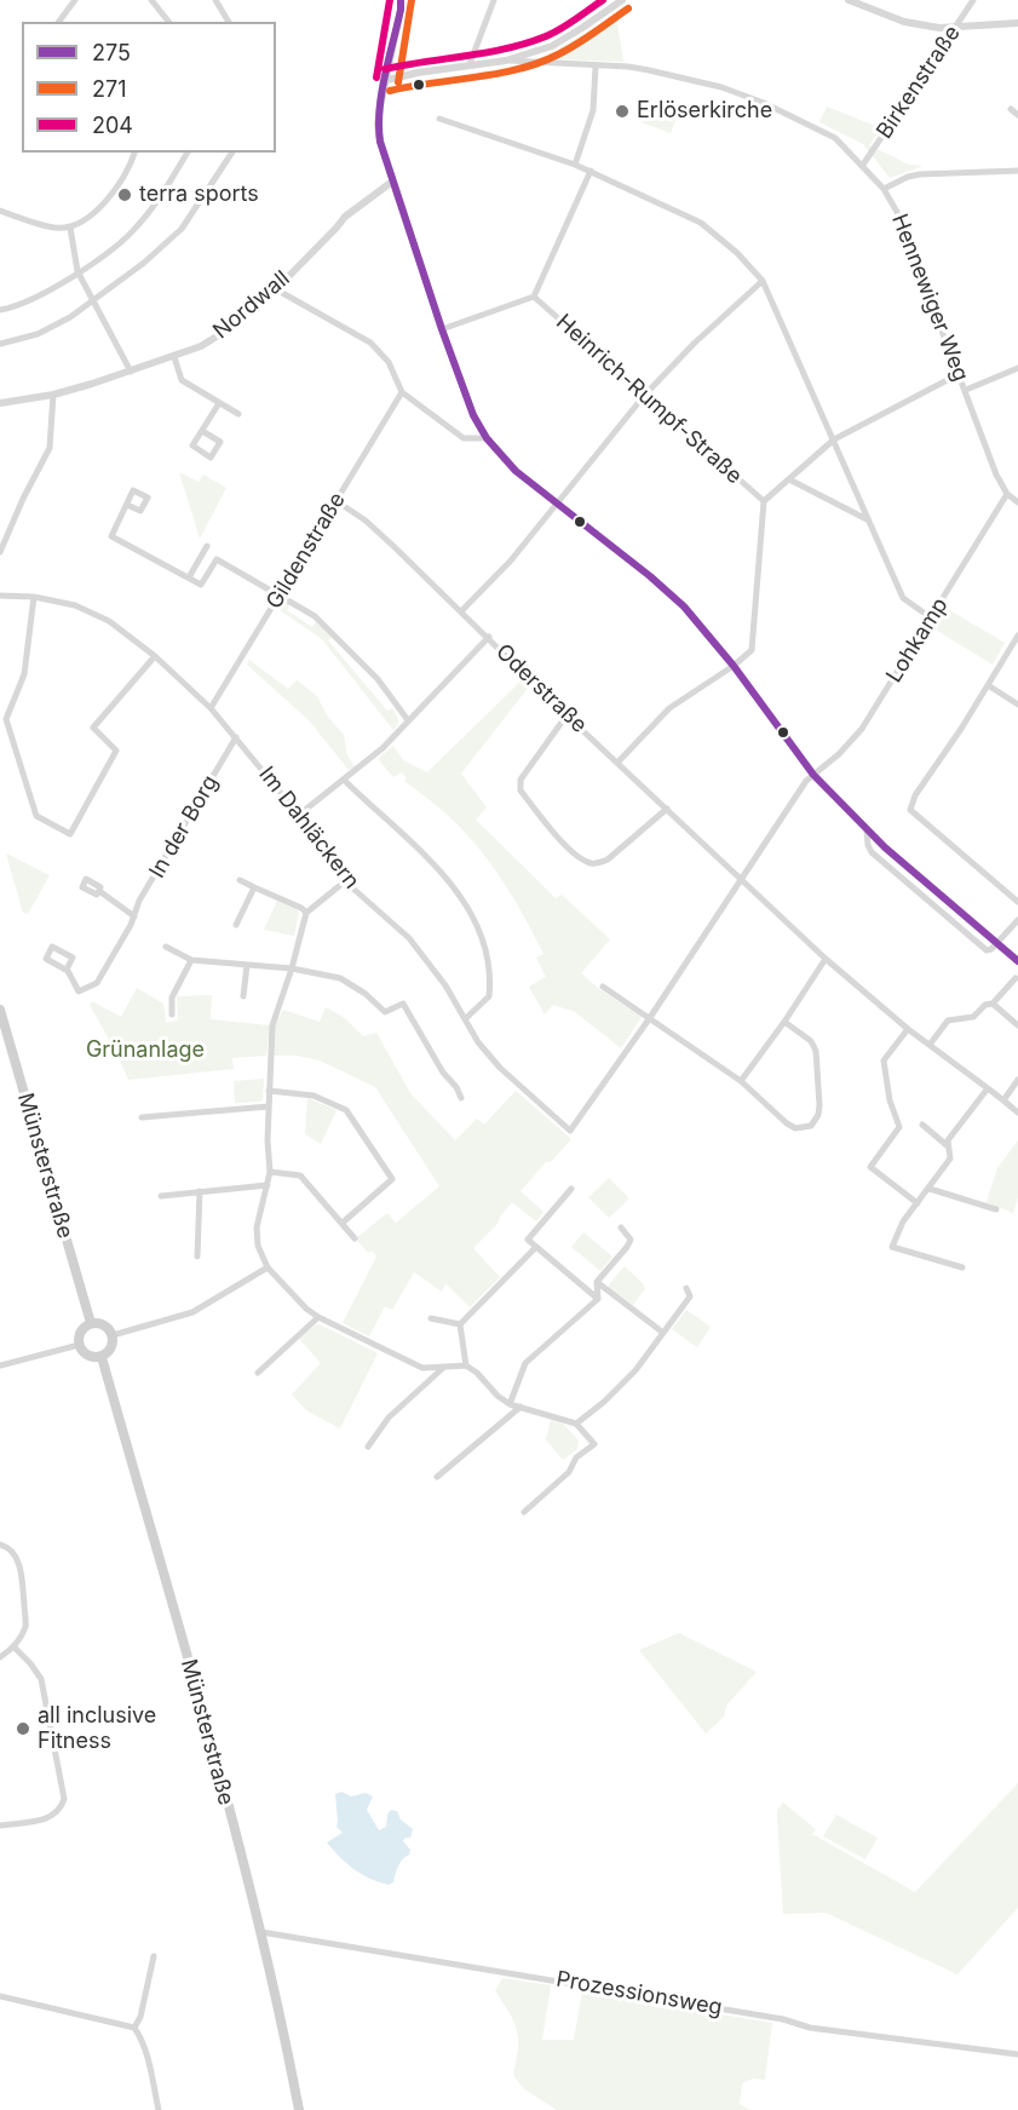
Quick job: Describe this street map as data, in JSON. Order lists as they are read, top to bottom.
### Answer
{
  "streets": {
    "main road": ["Münsterstraße"],
    "street": [
      "Birkenstraße",
      "Hennewiger Weg",
      "Nordwall",
      "Heinrich-Rumpf-Straße",
      "Gildenstraße",
      "Lohkamp",
      "Oderstraße",
      "In der Borg",
      "Im Dahläckern",
      "Prozessionsweg"
    ]
  },
  "crossings": [
    ["Birkenstraße", "Hennewiger Weg"],
    ["Hennewiger Weg", "Lohkamp"],
    ["Gildenstraße", "Oderstraße"],
    ["Gildenstraße", "Im Dahläckern"],
    ["Lohkamp", "Oderstraße"],
    ["Lohkamp", "Im Dahläckern"],
    ["In der Borg", "Im Dahläckern"],
    ["Münsterstraße", "Prozessionsweg"]
  ],
  "parks": ["Grünanlage"],
  "places": ["Erlöserkirche", "terra sports", "all inclusive Fitness"],
  "lines": ["transit line 275", "transit line 271", "transit line 204"],
  "legend": ["275", "271", "204"]
}
